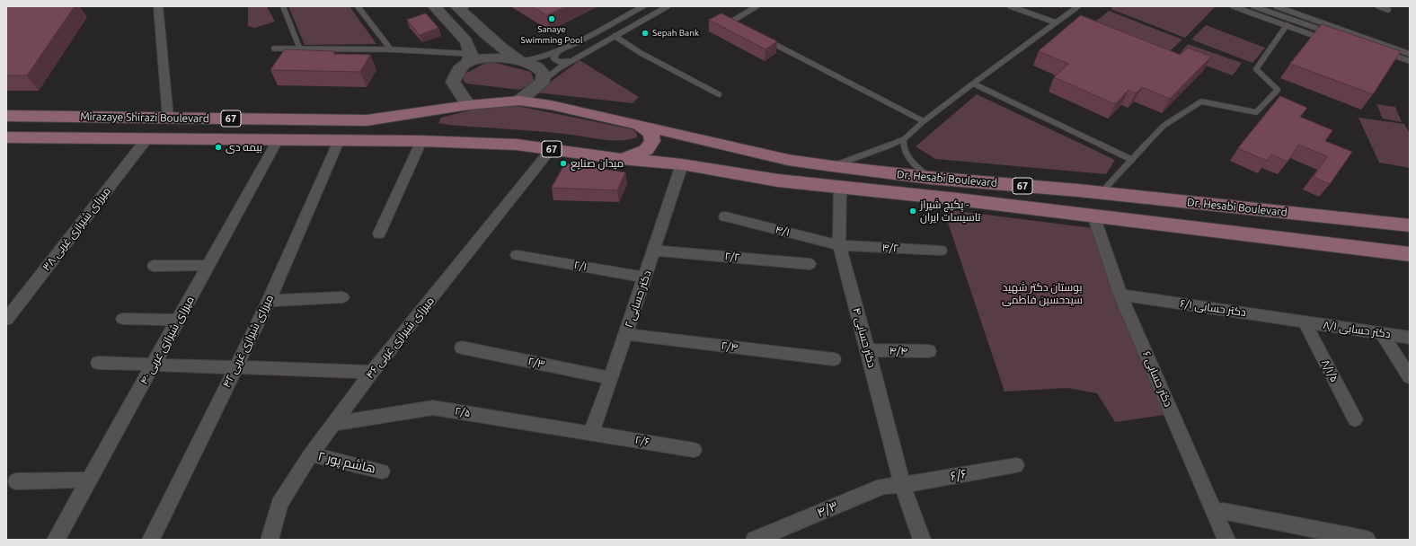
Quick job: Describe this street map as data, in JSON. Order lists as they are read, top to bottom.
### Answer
{
  "streets": {
    "main road": ["Mirazaye Shirazi Boulevard", "67", "Dr. Hesabi Boulevard"],
    "street": [
      "میرزای شیرازی غربی ۳۸",
      "۴/۱",
      "۴/۲",
      "۲/۲",
      "۲/۱",
      "دکتر حسابی ۲",
      "۶/۱ دکتر حسابی",
      "۸/۱ دکتر حسابی",
      "میرزای شیرازی غربی ۴۶",
      "دکتر حسابی ۴",
      "میرزای شیرازی غربی ۴۰",
      "میرزای شیرازی غربی ۴۲",
      "۲/۴",
      "۴/۴",
      "۲/۳",
      "۸/۱/۵",
      "۶ دکتر حسابی",
      "۲/۵",
      "۲/۶",
      "۲ هاشم پور",
      "۶/۶",
      "۴/۳"
    ]
  },
  "crossings": [
    ["Mirazaye Shirazi Boulevard", "67"],
    ["Mirazaye Shirazi Boulevard", "میرزای شیرازی غربی ۳۸"],
    ["Mirazaye Shirazi Boulevard", "میرزای شیرازی غربی ۴۰"],
    ["Mirazaye Shirazi Boulevard", "میرزای شیرازی غربی ۴۲"],
    ["67", "Dr. Hesabi Boulevard"],
    ["67", "دکتر حسابی ۲"],
    ["67", "میرزای شیرازی غربی ۴۶"],
    ["Dr. Hesabi Boulevard", "دکتر حسابی ۲"],
    ["Dr. Hesabi Boulevard", "دکتر حسابی ۴"],
    ["Dr. Hesabi Boulevard", "۶ دکتر حسابی"],
    ["۴/۱", "۴/۲"],
    ["۴/۱", "دکتر حسابی ۴"],
    ["۴/۲", "دکتر حسابی ۴"],
    ["۲/۲", "دکتر حسابی ۲"],
    ["۲/۱", "دکتر حسابی ۲"],
    ["دکتر حسابی ۲", "۲/۴"],
    ["دکتر حسابی ۲", "۲/۳"],
    ["دکتر حسابی ۲", "۲/۵"],
    ["دکتر حسابی ۲", "۲/۶"],
    ["۶/۱ دکتر حسابی", "۸/۱ دکتر حسابی"],
    ["۶/۱ دکتر حسابی", "۸/۱/۵"],
    ["۶/۱ دکتر حسابی", "۶ دکتر حسابی"],
    ["۸/۱ دکتر حسابی", "۸/۱/۵"],
    ["میرزای شیرازی غربی ۴۶", "۲/۵"],
    ["میرزای شیرازی غربی ۴۶", "۲ هاشم پور"],
    ["دکتر حسابی ۴", "۴/۴"],
    ["دکتر حسابی ۴", "۶/۶"],
    ["دکتر حسابی ۴", "۴/۳"],
    ["۲/۵", "۲/۶"],
    ["۶/۶", "۴/۳"]
  ],
  "parks": ["بوستان دکتر شهید سیدحسین فاطمی"],
  "places": [
    "Sanaye Swimming Pool",
    "Sepah Bank",
    "بیمه دی",
    "میدان صنایع",
    "پکیج شیراز - تاسیسات ایران"
  ]
}
